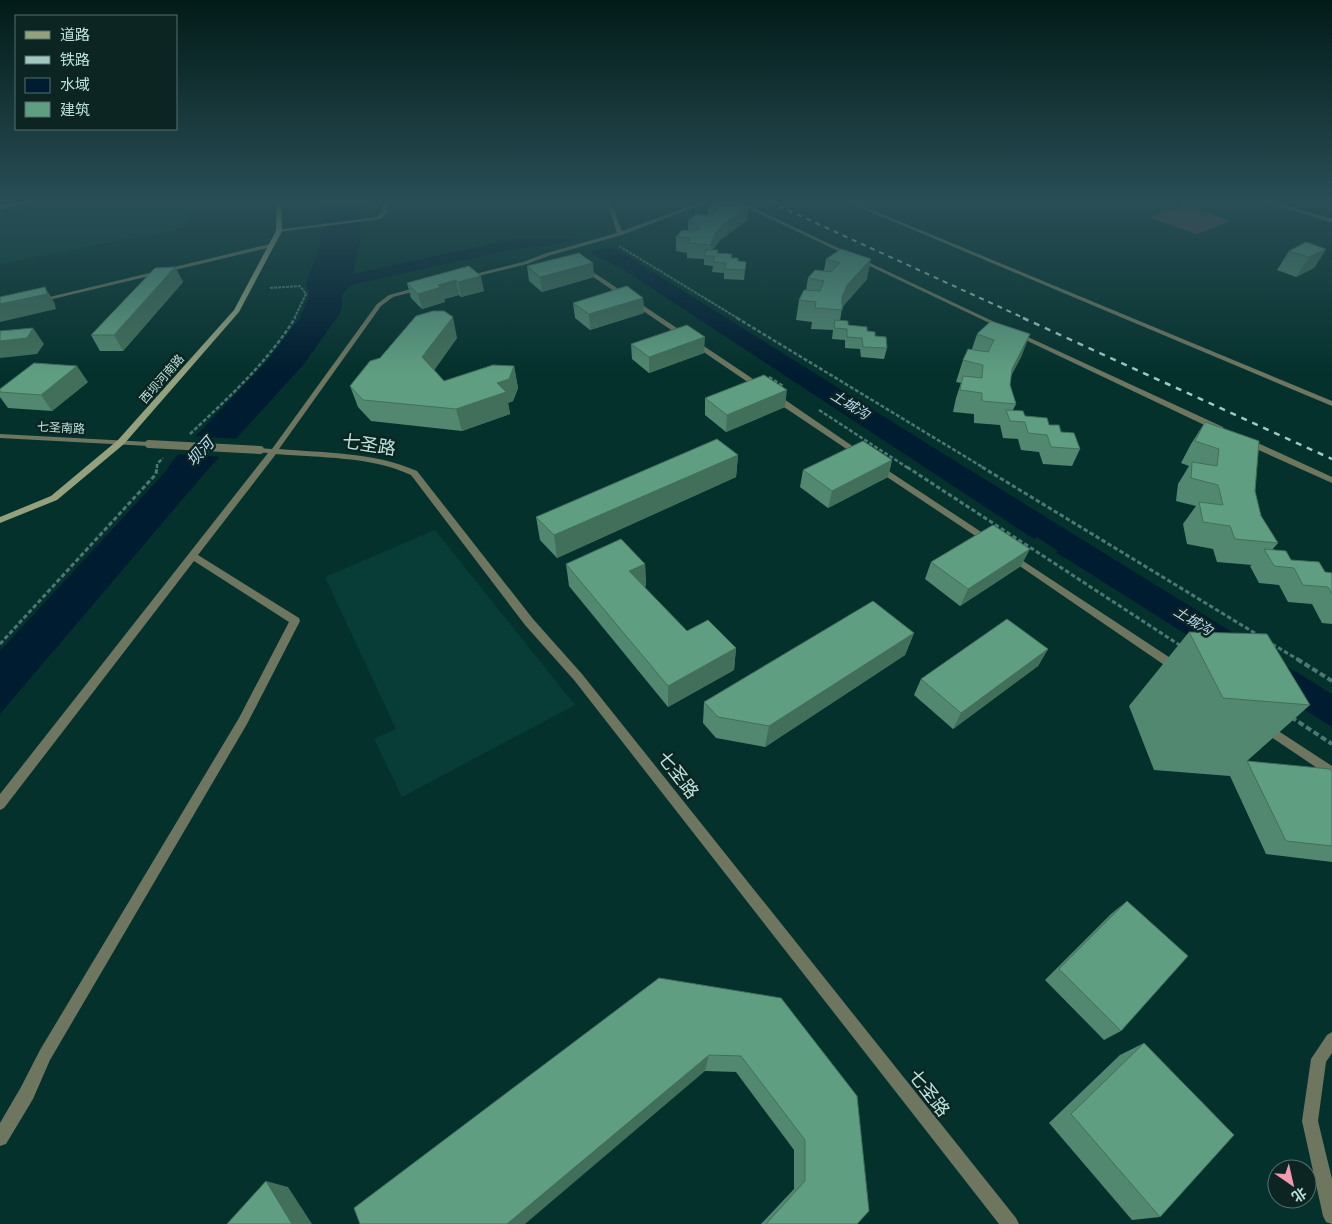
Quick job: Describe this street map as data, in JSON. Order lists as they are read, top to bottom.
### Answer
{
  "streets": {
    "street": ["西坝河南路", "七圣南路", "七圣路"]
  },
  "crossings": [
    ["西坝河南路", "七圣南路"],
    ["七圣南路", "七圣路"]
  ],
  "water": ["土城沟", "坝河"],
  "legend": [
    "道路",
    "铁路",
    "水域",
    "建筑"
  ],
  "north": "bottom right"
}
